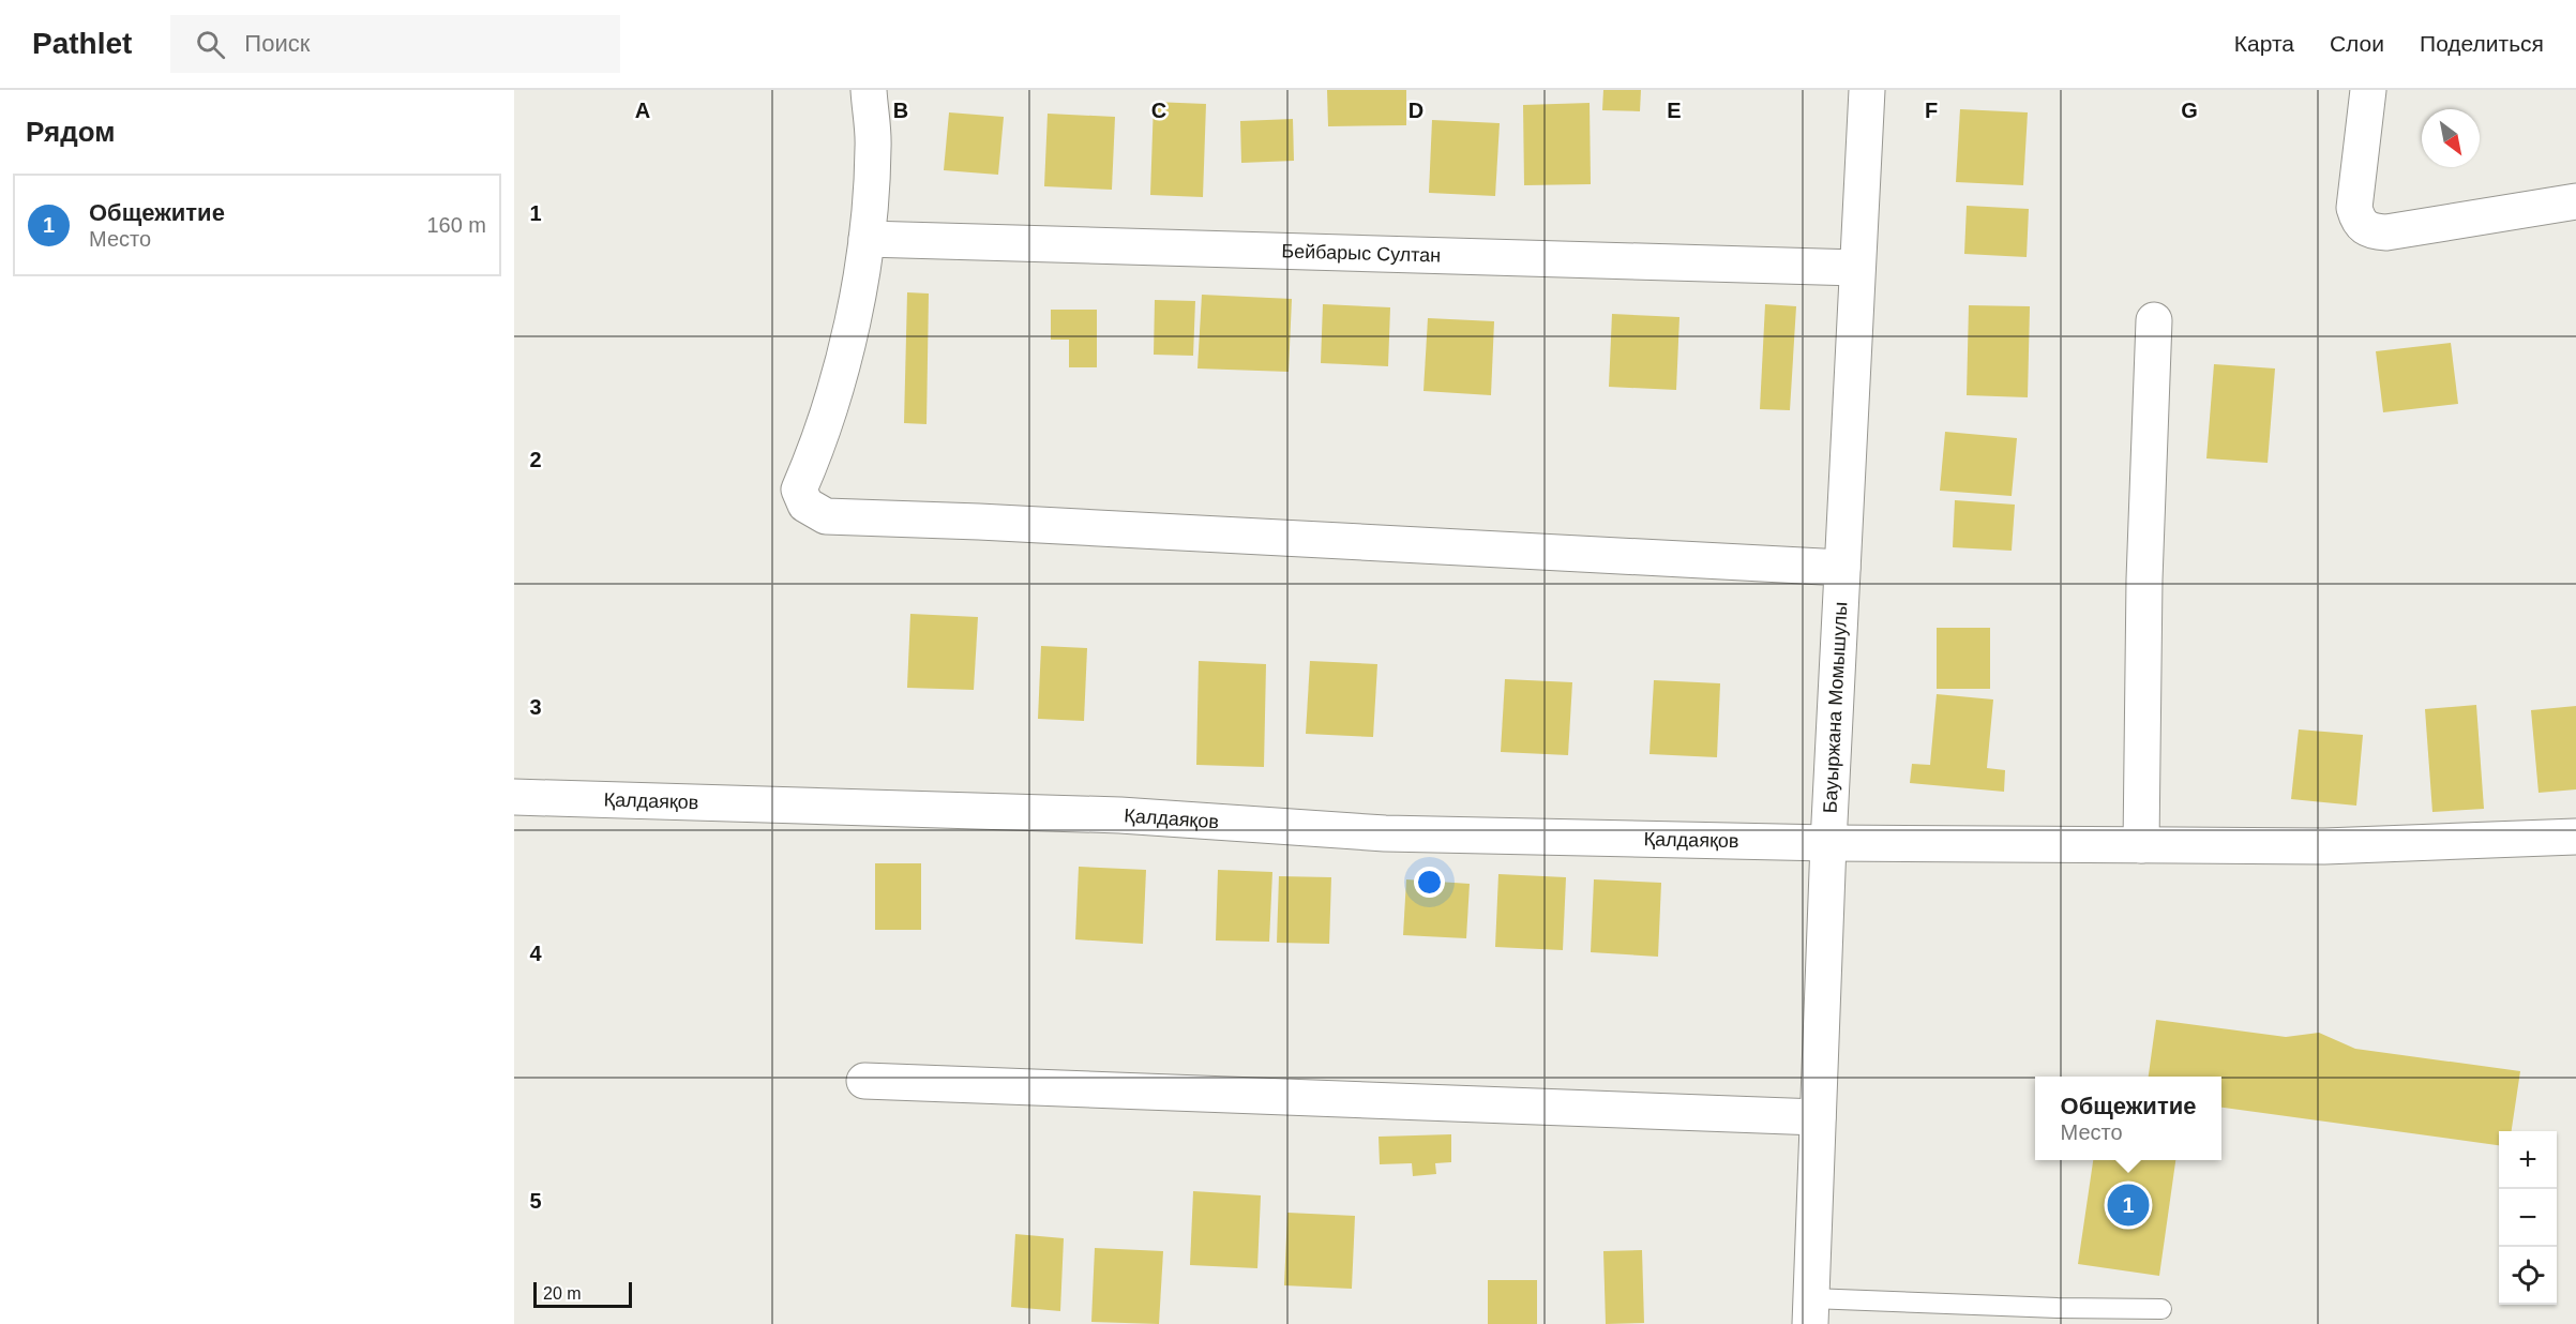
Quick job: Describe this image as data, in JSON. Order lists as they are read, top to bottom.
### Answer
{
  "streets": {
    "street": ["Бейбарыс Султан", "Бауыржана Момышулы", "Қалдаяқов"]
  },
  "crossings": [
    ["Бейбарыс Султан", "Бауыржана Момышулы"],
    ["Бауыржана Момышулы", "Қалдаяқов"]
  ],
  "scale_bar": "20 m",
  "north": "bottom right",
  "page": {
    "header": "Pathlet",
    "search": "Поиск",
    "nav": ["Карта", "Слои", "Поделиться"],
    "heading": "Рядом",
    "list": [
      {
        "mark": "1",
        "name": "Общежитие",
        "note": "Место",
        "value": "160 m"
      }
    ],
    "popup": ["Общежитие", "Место"],
    "map_buttons": ["+", "−"],
    "pins": "1",
    "scale": "20 m"
  },
  "grid": {
    "columns": [
      "A",
      "B",
      "C",
      "D",
      "E",
      "F",
      "G"
    ],
    "rows": [
      "1",
      "2",
      "3",
      "4",
      "5"
    ]
  }
}
